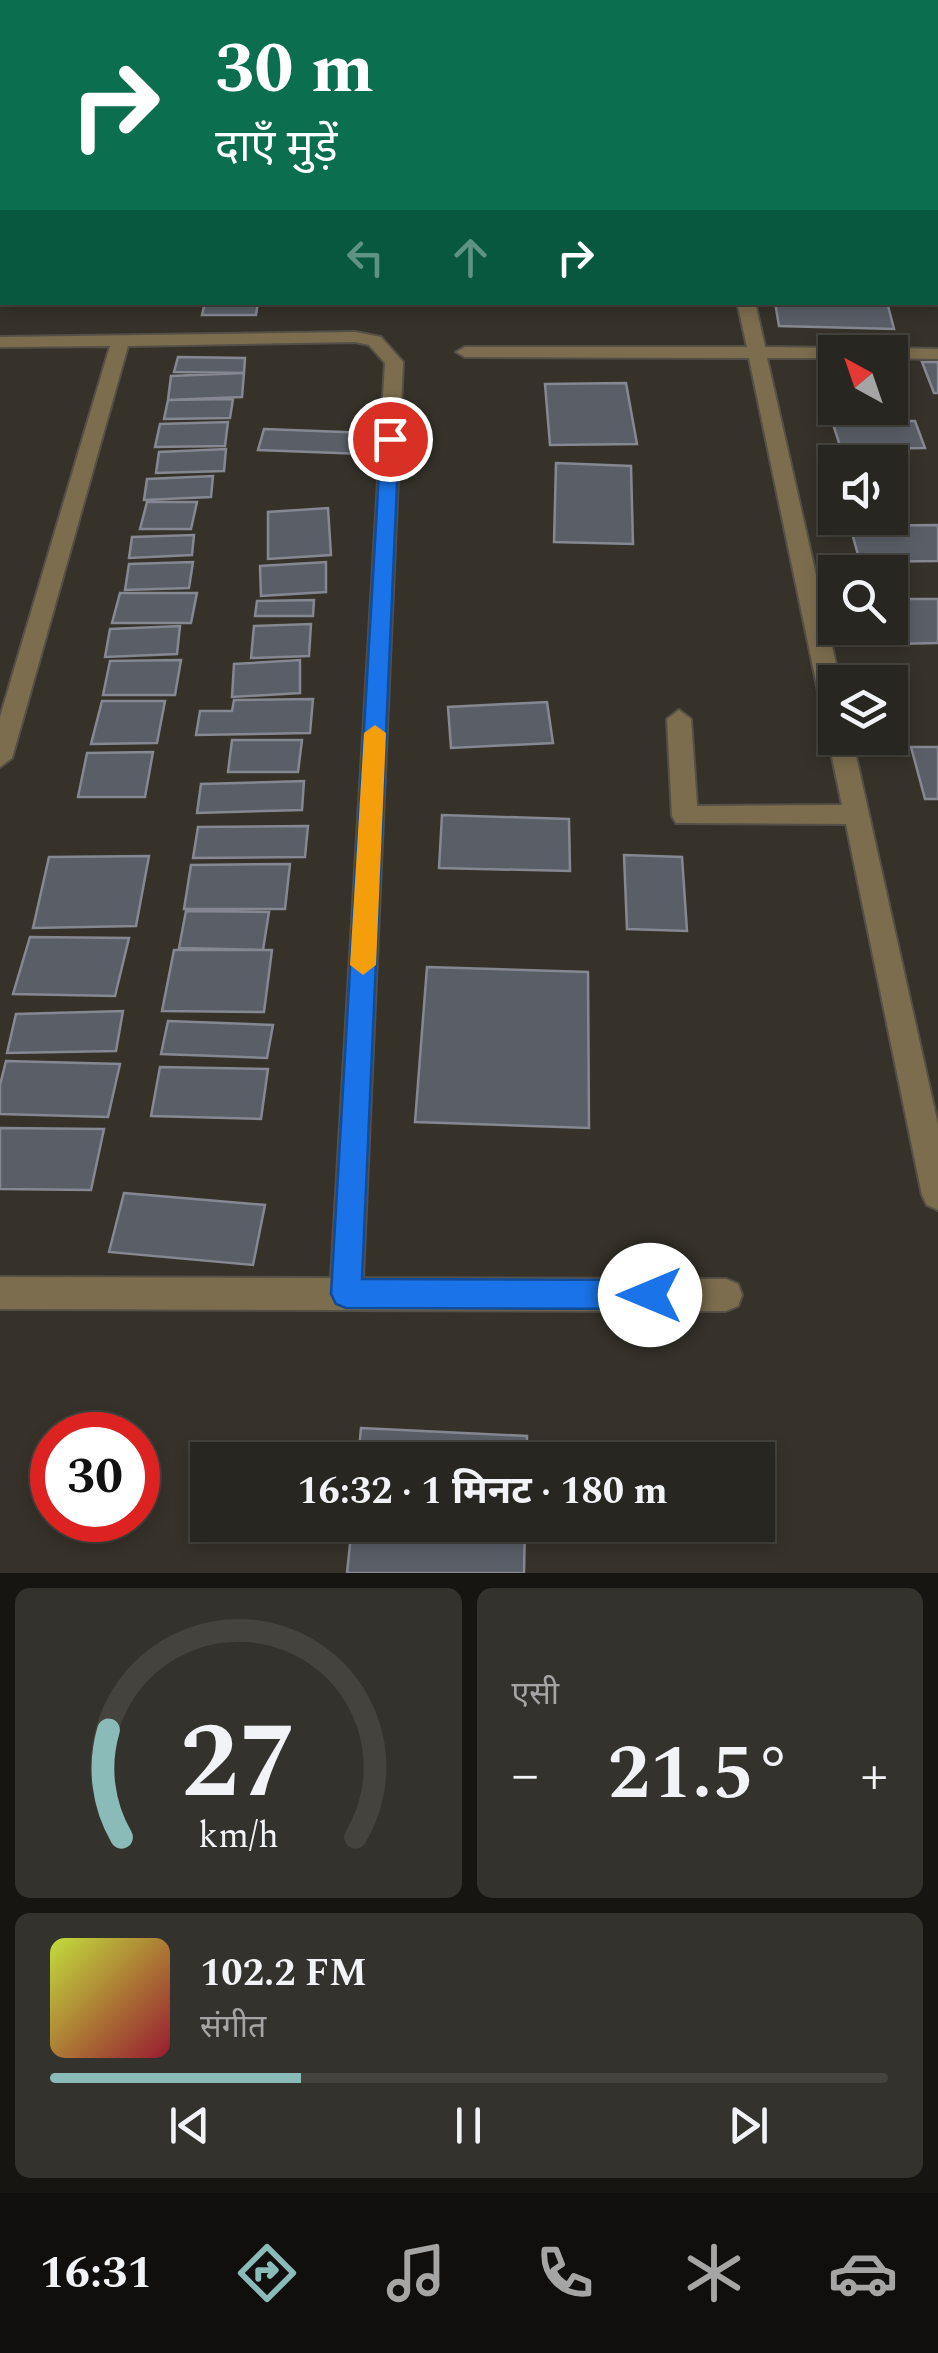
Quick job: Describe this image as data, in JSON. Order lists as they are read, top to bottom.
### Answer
{
  "north": "top left",
  "page": {
    "turn": ["30 m", "दाएँ मुड़ें"],
    "limit": "30",
    "trip": "16:32 · 1 मिनट · 180 m",
    "tile": "एसी",
    "heat": ["−", "21.5°", "+"],
    "song": ["102.2 FM", "संगीत"],
    "tabs": "16:31",
    "gauge": ["27", "km/h"]
  }
}
